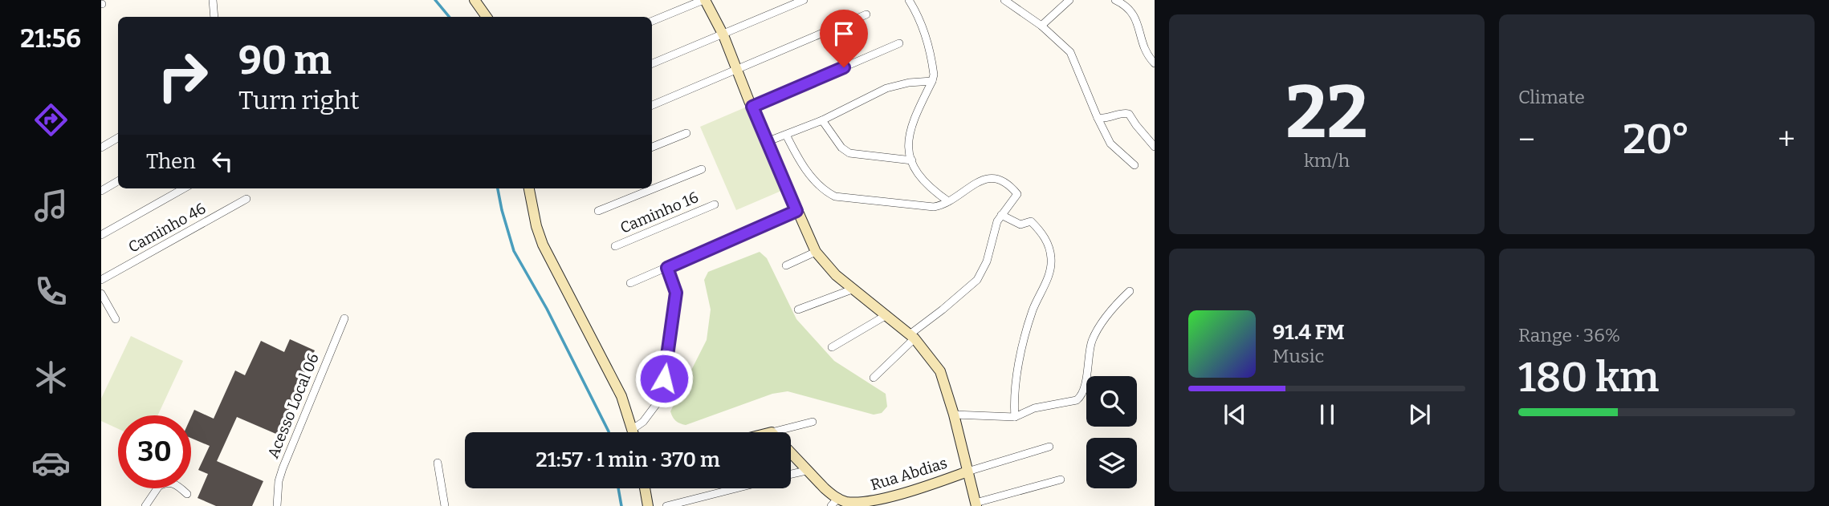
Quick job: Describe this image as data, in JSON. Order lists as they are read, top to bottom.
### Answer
{
  "streets": {
    "street": [
      "Caminho 16",
      "Caminho 46",
      "Acesso Local 06",
      "Rua Abdias"
    ]
  },
  "page": {
    "tabs": "21:56",
    "tile": [
      ["22", "km/h"],
      "Climate",
      ["Range · 36%", "180 km"]
    ],
    "turn": ["90 m", "Turn right"],
    "heat": ["−", "20°", "+"],
    "then": "Then",
    "song": ["91.4 FM", "Music"],
    "limit": "30",
    "trip": "21:57 · 1 min · 370 m"
  }
}
